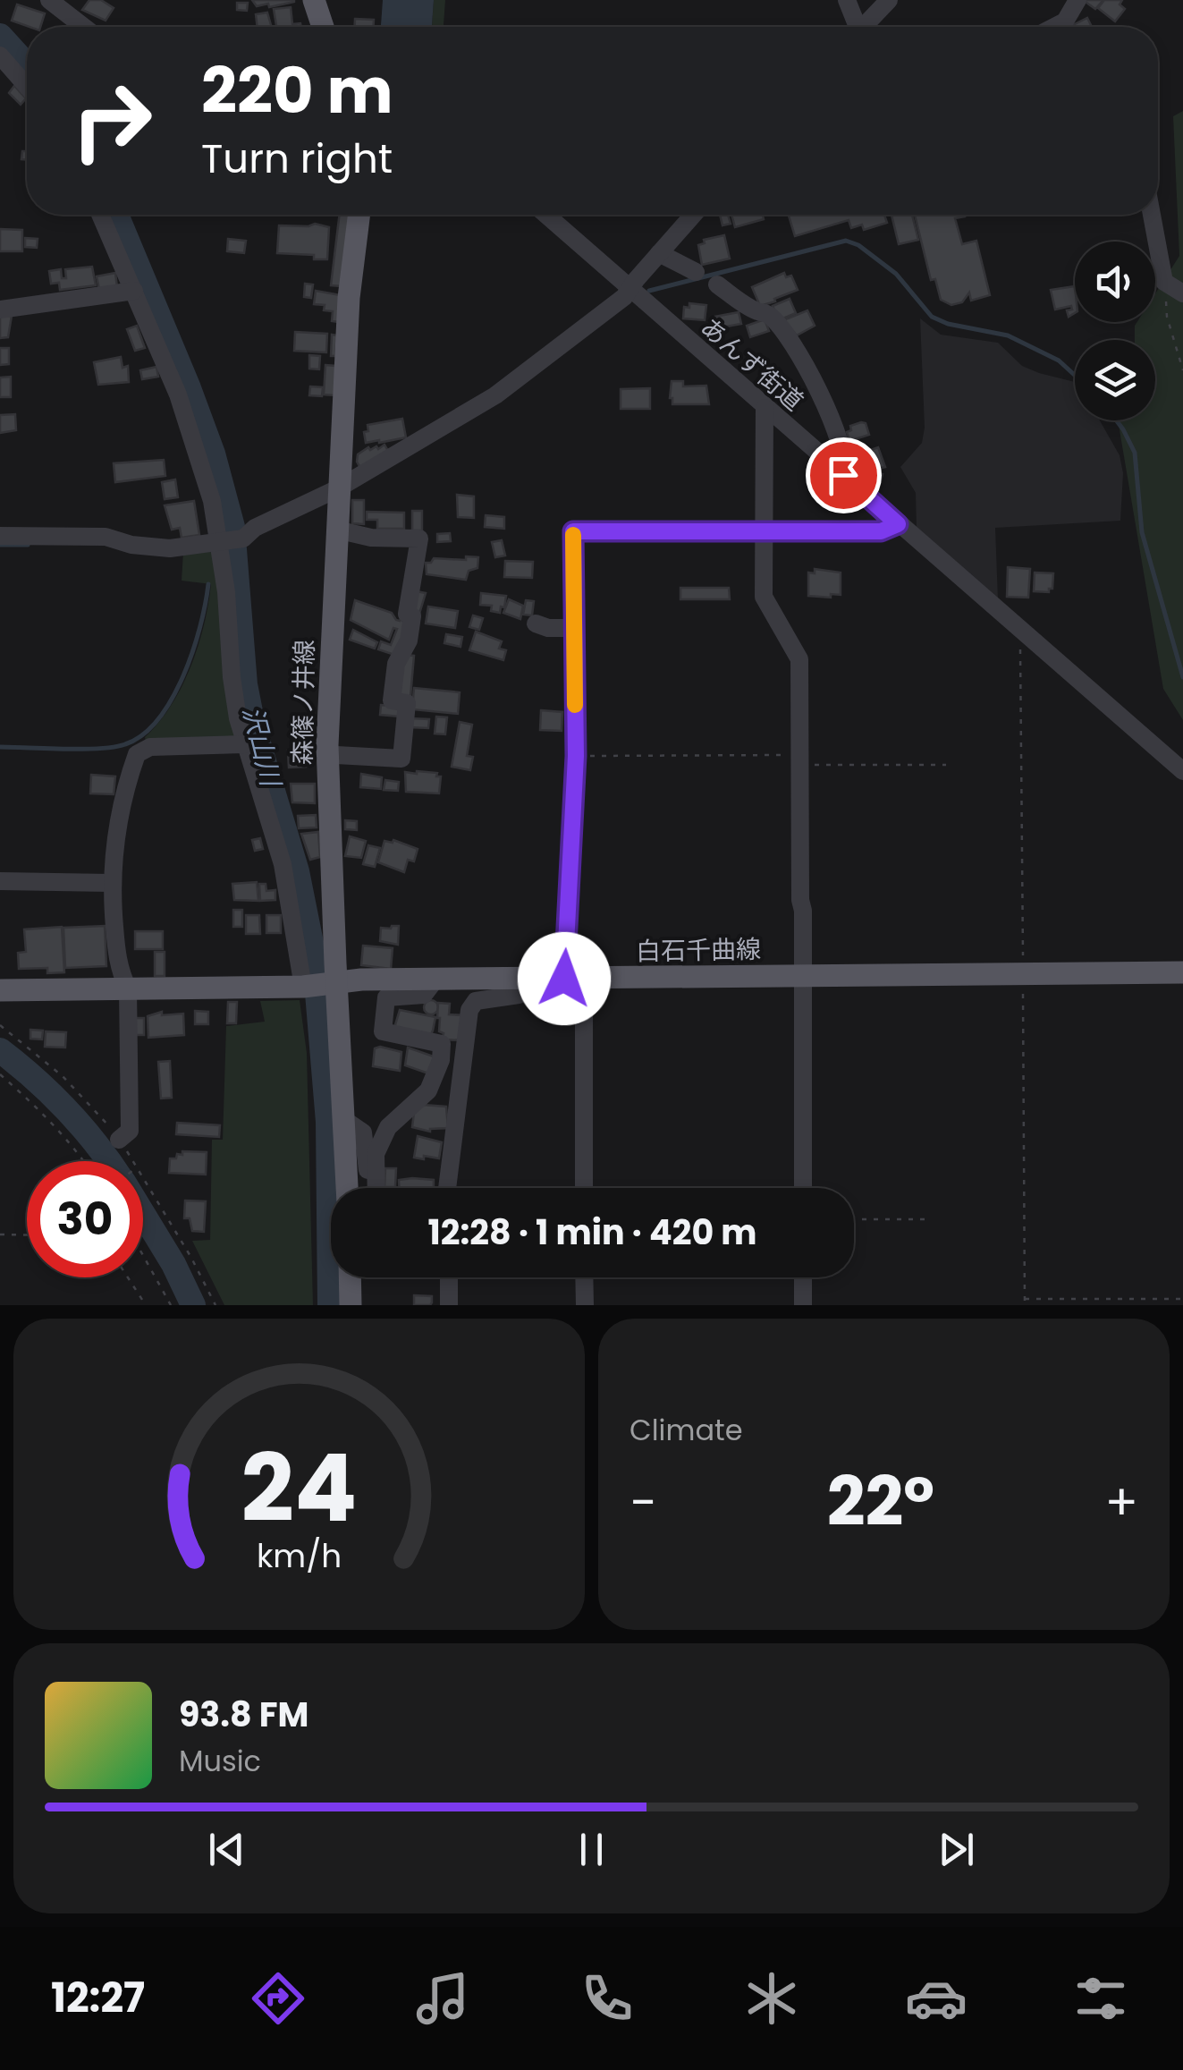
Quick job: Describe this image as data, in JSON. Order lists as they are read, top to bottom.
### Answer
{
  "streets": {
    "main road": ["森篠ノ井線", "白石千曲線"],
    "street": ["あんず街道"]
  },
  "crossings": [
    ["森篠ノ井線", "白石千曲線"]
  ],
  "water": ["沢山川"],
  "page": {
    "turn": ["220 m", "Turn right"],
    "limit": "30",
    "trip": "12:28 · 1 min · 420 m",
    "tile": "Climate",
    "heat": ["−", "22°", "+"],
    "song": ["93.8 FM", "Music"],
    "tabs": "12:27",
    "gauge": ["24", "km/h"]
  }
}
